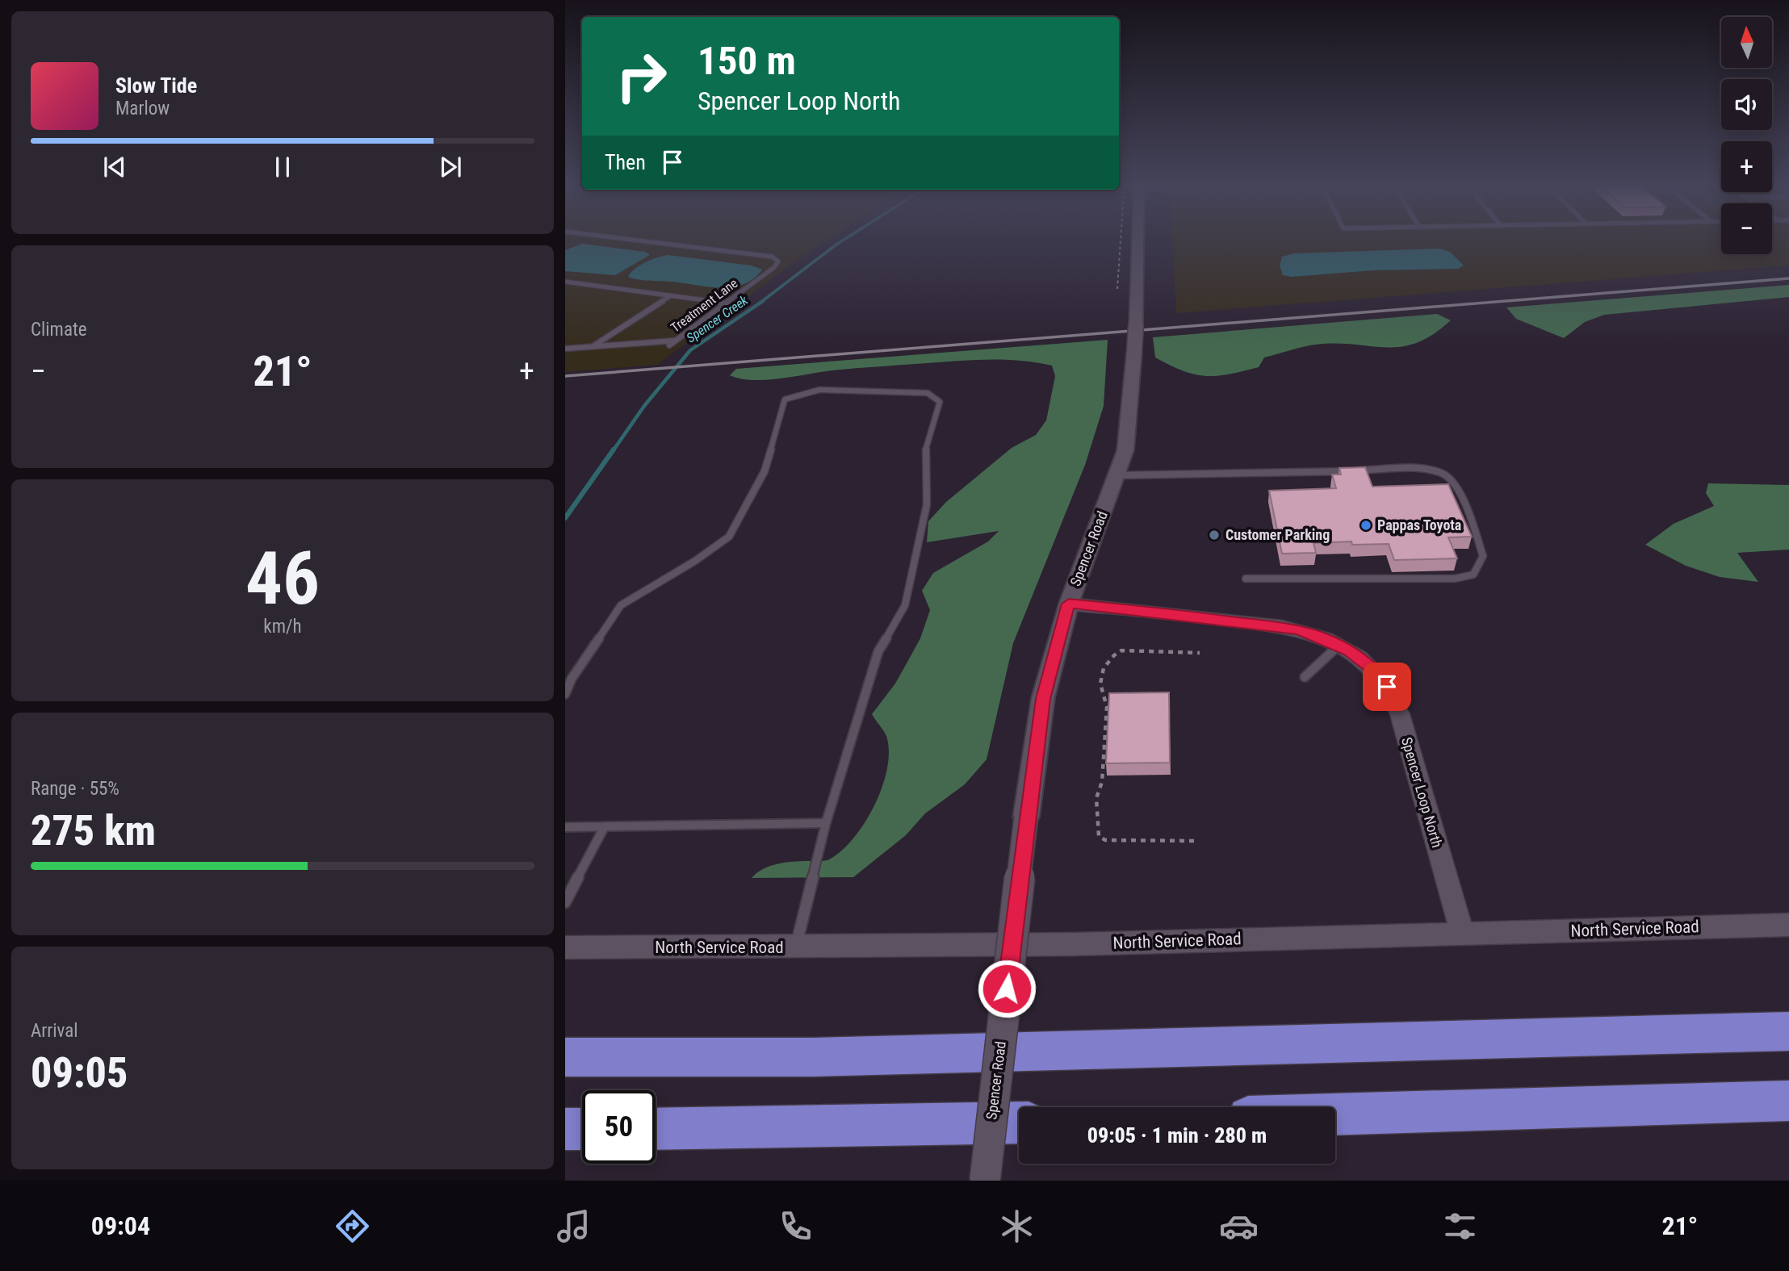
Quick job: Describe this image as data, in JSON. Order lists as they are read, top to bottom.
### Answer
{
  "streets": {
    "main road": ["Spencer Road"],
    "street": ["Spencer Loop North", "North Service Road"],
    "lane": ["Treatment Lane"]
  },
  "crossings": [
    ["Spencer Road", "Spencer Loop North"],
    ["Spencer Loop North", "North Service Road"]
  ],
  "water": ["Spencer Creek"],
  "places": ["Pappas Toyota", "Customer Parking"],
  "north": "top",
  "page": {
    "map_buttons": ["+", "−"],
    "turn": ["150 m", "Spencer Loop North"],
    "song": ["Slow Tide", "Marlow"],
    "then": "Then",
    "tile": [
      "Climate",
      ["46", "km/h"],
      ["Range · 55%", "275 km"],
      ["Arrival", "09:05"]
    ],
    "heat": ["−", "21°", "+"],
    "limit": "50",
    "trip": "09:05 · 1 min · 280 m",
    "tabs": ["09:04", "21°"]
  }
}
